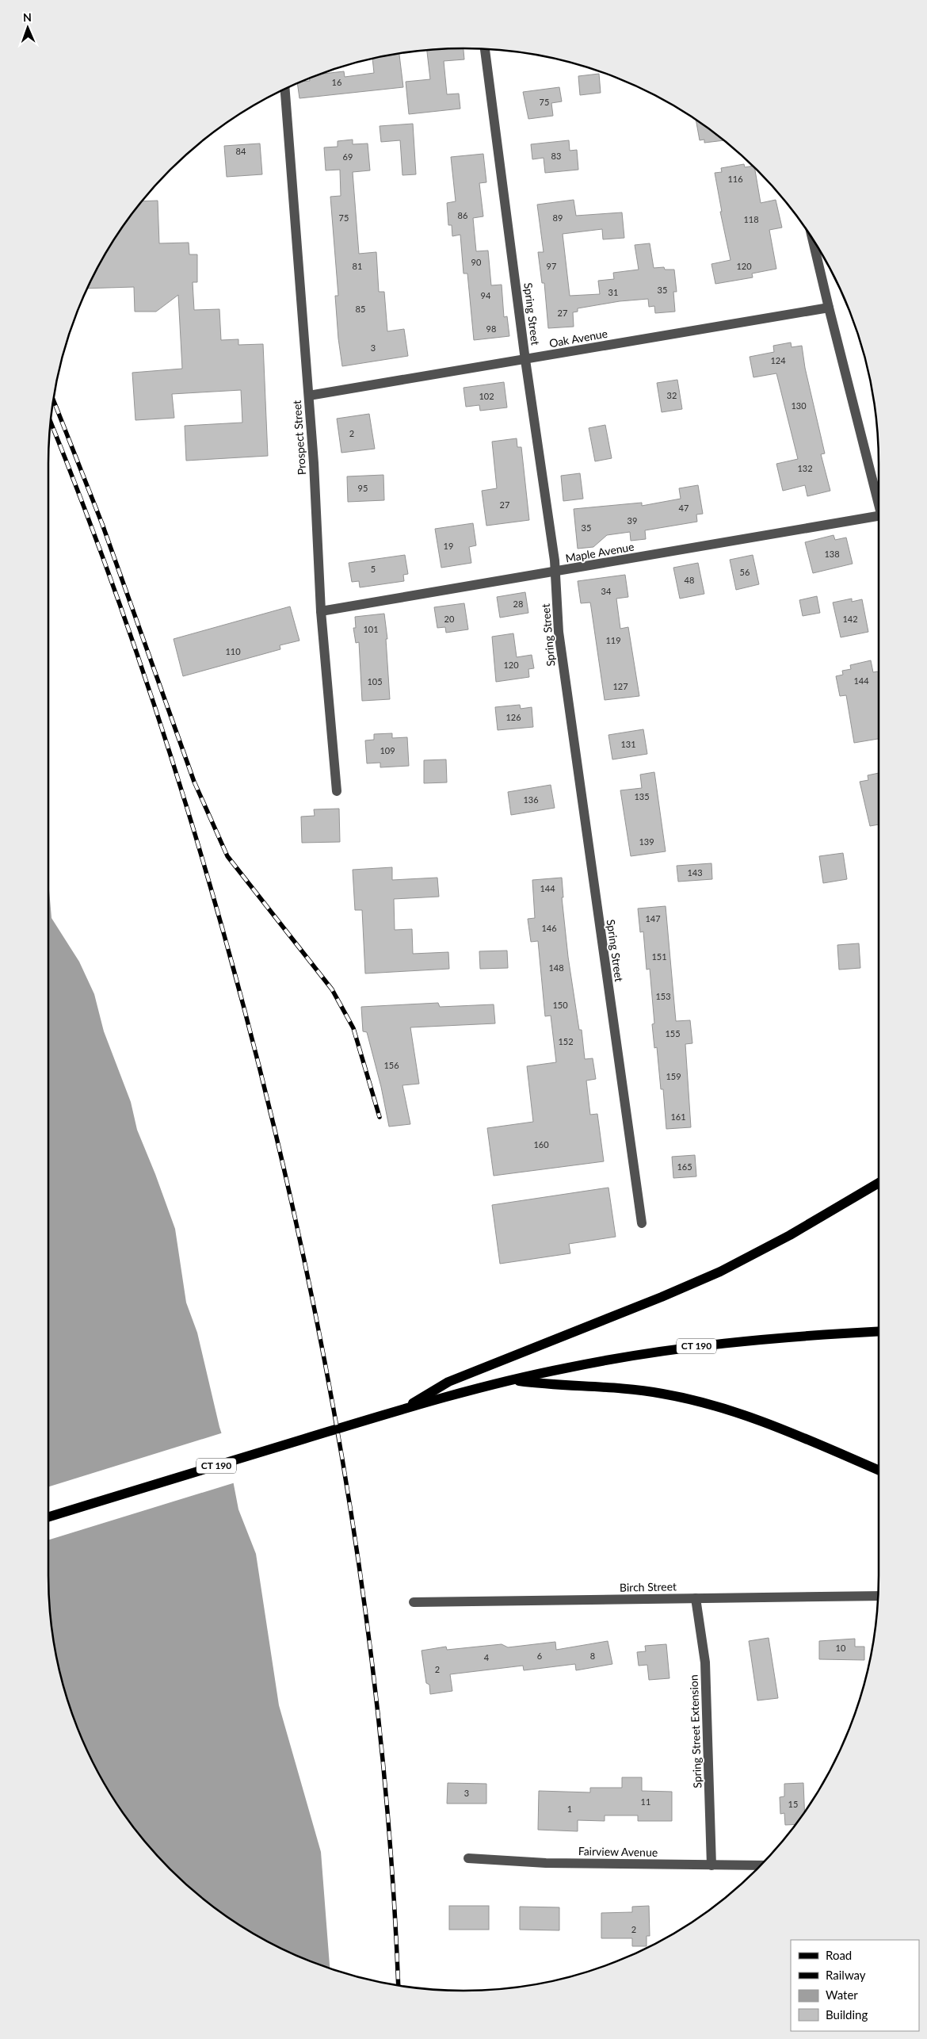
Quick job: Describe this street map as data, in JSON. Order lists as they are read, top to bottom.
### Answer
{
  "streets": {
    "main road": ["CT 190"],
    "street": [
      "Spring Street",
      "Oak Avenue",
      "Prospect Street",
      "Maple Avenue",
      "Birch Street",
      "Spring Street Extension",
      "Fairview Avenue"
    ]
  },
  "crossings": [
    ["Spring Street", "Oak Avenue"],
    ["Spring Street", "Maple Avenue"],
    ["Oak Avenue", "Prospect Street"],
    ["Prospect Street", "Maple Avenue"],
    ["Birch Street", "Spring Street Extension"],
    ["Spring Street Extension", "Fairview Avenue"]
  ],
  "house_numbers": [
    "16",
    "75",
    "84",
    "83",
    "69",
    "116",
    "86",
    "75",
    "89",
    "118",
    "90",
    "81",
    "97",
    "120",
    "35",
    "31",
    "94",
    "85",
    "27",
    "98",
    "3",
    "124",
    "32",
    "102",
    "130",
    "2",
    "132",
    "95",
    "27",
    "47",
    "39",
    "35",
    "19",
    "138",
    "5",
    "56",
    "48",
    "34",
    "28",
    "20",
    "142",
    "101",
    "119",
    "110",
    "120",
    "144",
    "105",
    "127",
    "126",
    "131",
    "109",
    "135",
    "136",
    "139",
    "143",
    "144",
    "147",
    "146",
    "151",
    "148",
    "153",
    "150",
    "155",
    "152",
    "156",
    "159",
    "161",
    "160",
    "165",
    "10",
    "6",
    "8",
    "4",
    "2",
    "3",
    "11",
    "15",
    "1",
    "2"
  ],
  "legend": [
    "Road",
    "Railway",
    "Water",
    "Building"
  ],
  "north": "top"
}
